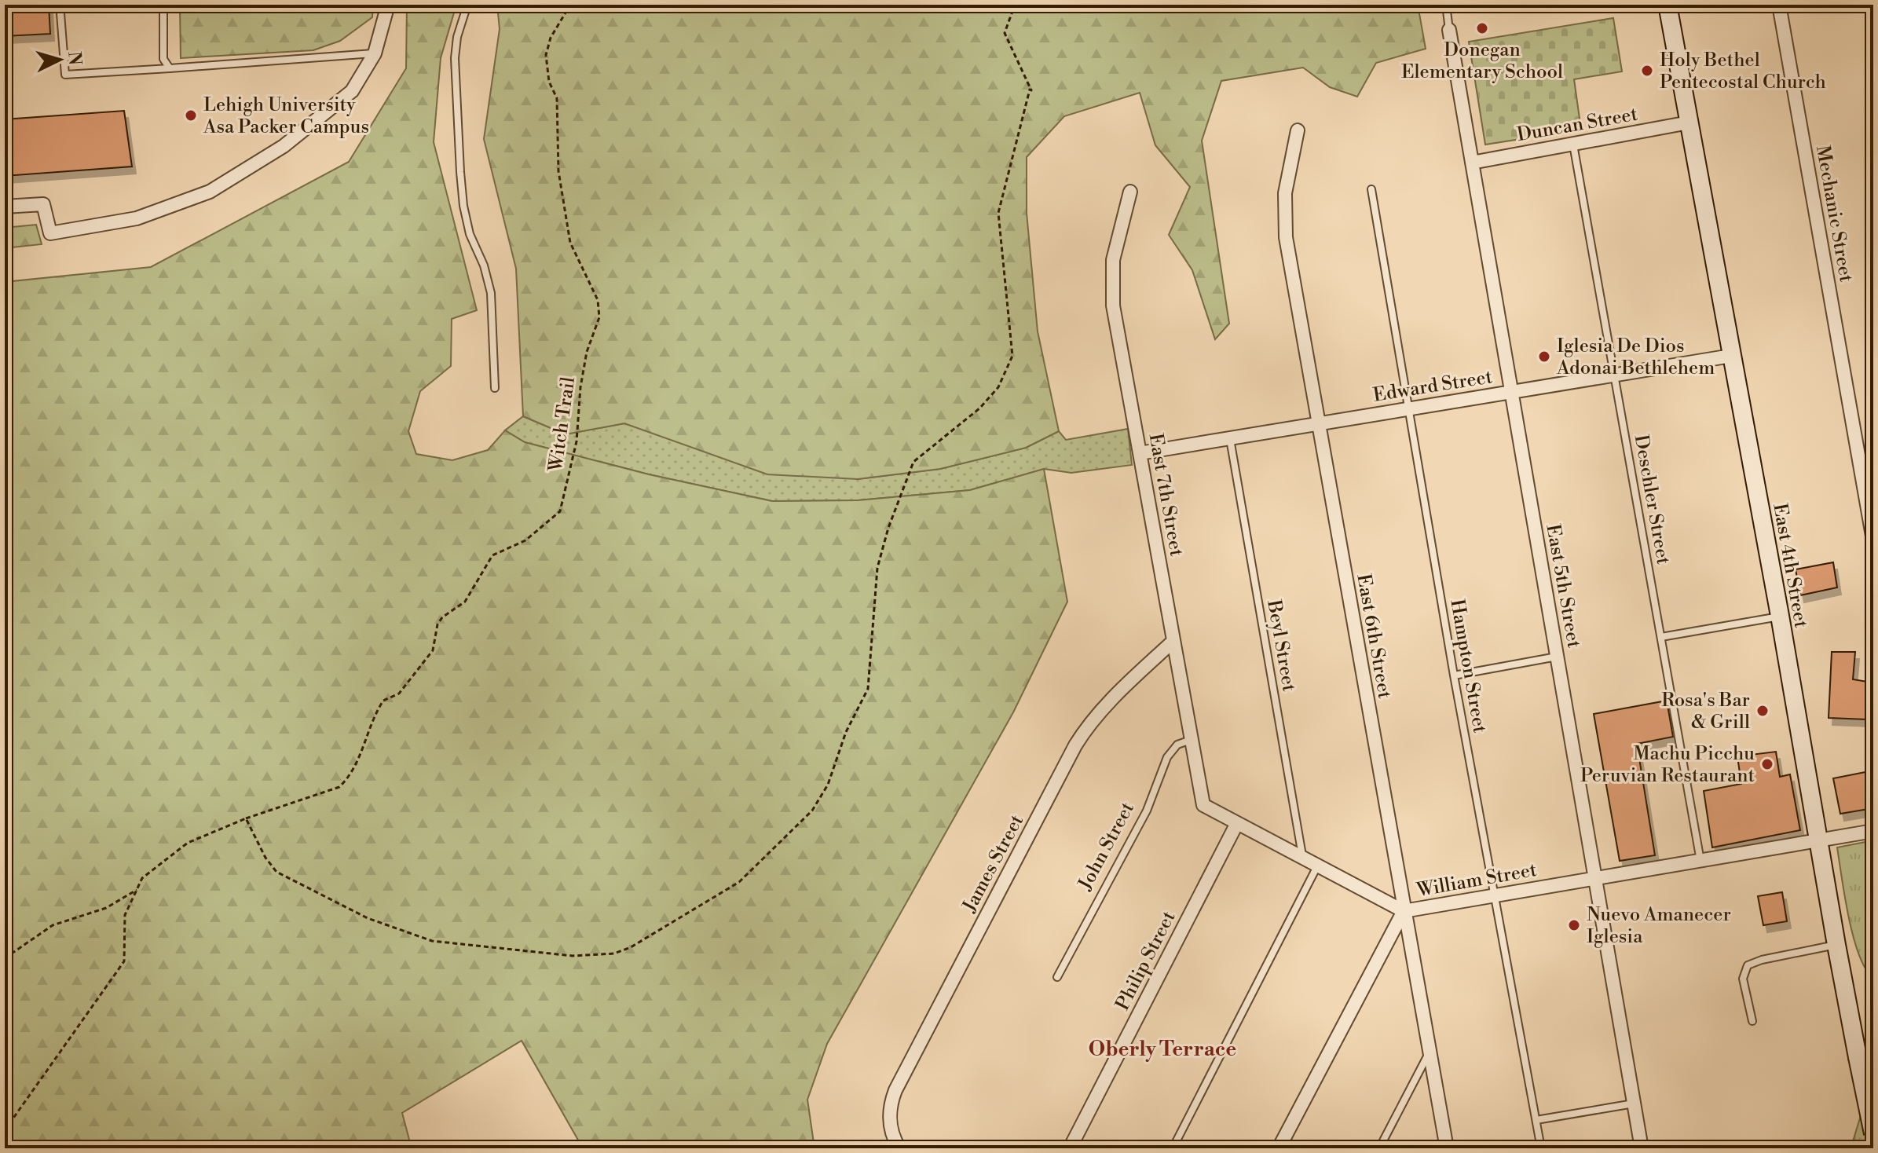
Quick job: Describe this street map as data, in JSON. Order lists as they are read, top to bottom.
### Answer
{
  "streets": {
    "main road": ["East 4th Street"],
    "street": [
      "Duncan Street",
      "Mechanic Street",
      "Edward Street",
      "East 7th Street",
      "East 5th Street",
      "East 6th Street",
      "James Street",
      "William Street",
      "Philip Street"
    ],
    "lane": [
      "Deschler Street",
      "Beyl Street",
      "Hampton Street",
      "John Street"
    ],
    "path": ["Witch Trail"]
  },
  "crossings": [
    ["Duncan Street", "Deschler Street"],
    ["Duncan Street", "East 4th Street"],
    ["Duncan Street", "East 5th Street"],
    ["Edward Street", "East 7th Street"],
    ["Edward Street", "Deschler Street"],
    ["Edward Street", "East 4th Street"],
    ["Edward Street", "East 5th Street"],
    ["Edward Street", "East 6th Street"],
    ["Edward Street", "Beyl Street"],
    ["Edward Street", "Hampton Street"],
    ["East 7th Street", "John Street"],
    ["East 7th Street", "James Street"],
    ["East 7th Street", "Philip Street"],
    ["Deschler Street", "William Street"],
    ["East 4th Street", "William Street"],
    ["East 5th Street", "William Street"],
    ["East 6th Street", "William Street"],
    ["Hampton Street", "William Street"]
  ],
  "districts": ["Oberly Terrace"],
  "places": [
    "Donegan Elementary School",
    "Holy Bethel Pentecostal Church",
    "Lehigh University Asa Packer Campus",
    "Iglesia De Dios Adonai Bethlehem",
    "Rosa's Bar & Grill",
    "Machu Picchu Peruvian Restaurant",
    "Nuevo Amanecer Iglesia"
  ],
  "north": "right"
}
